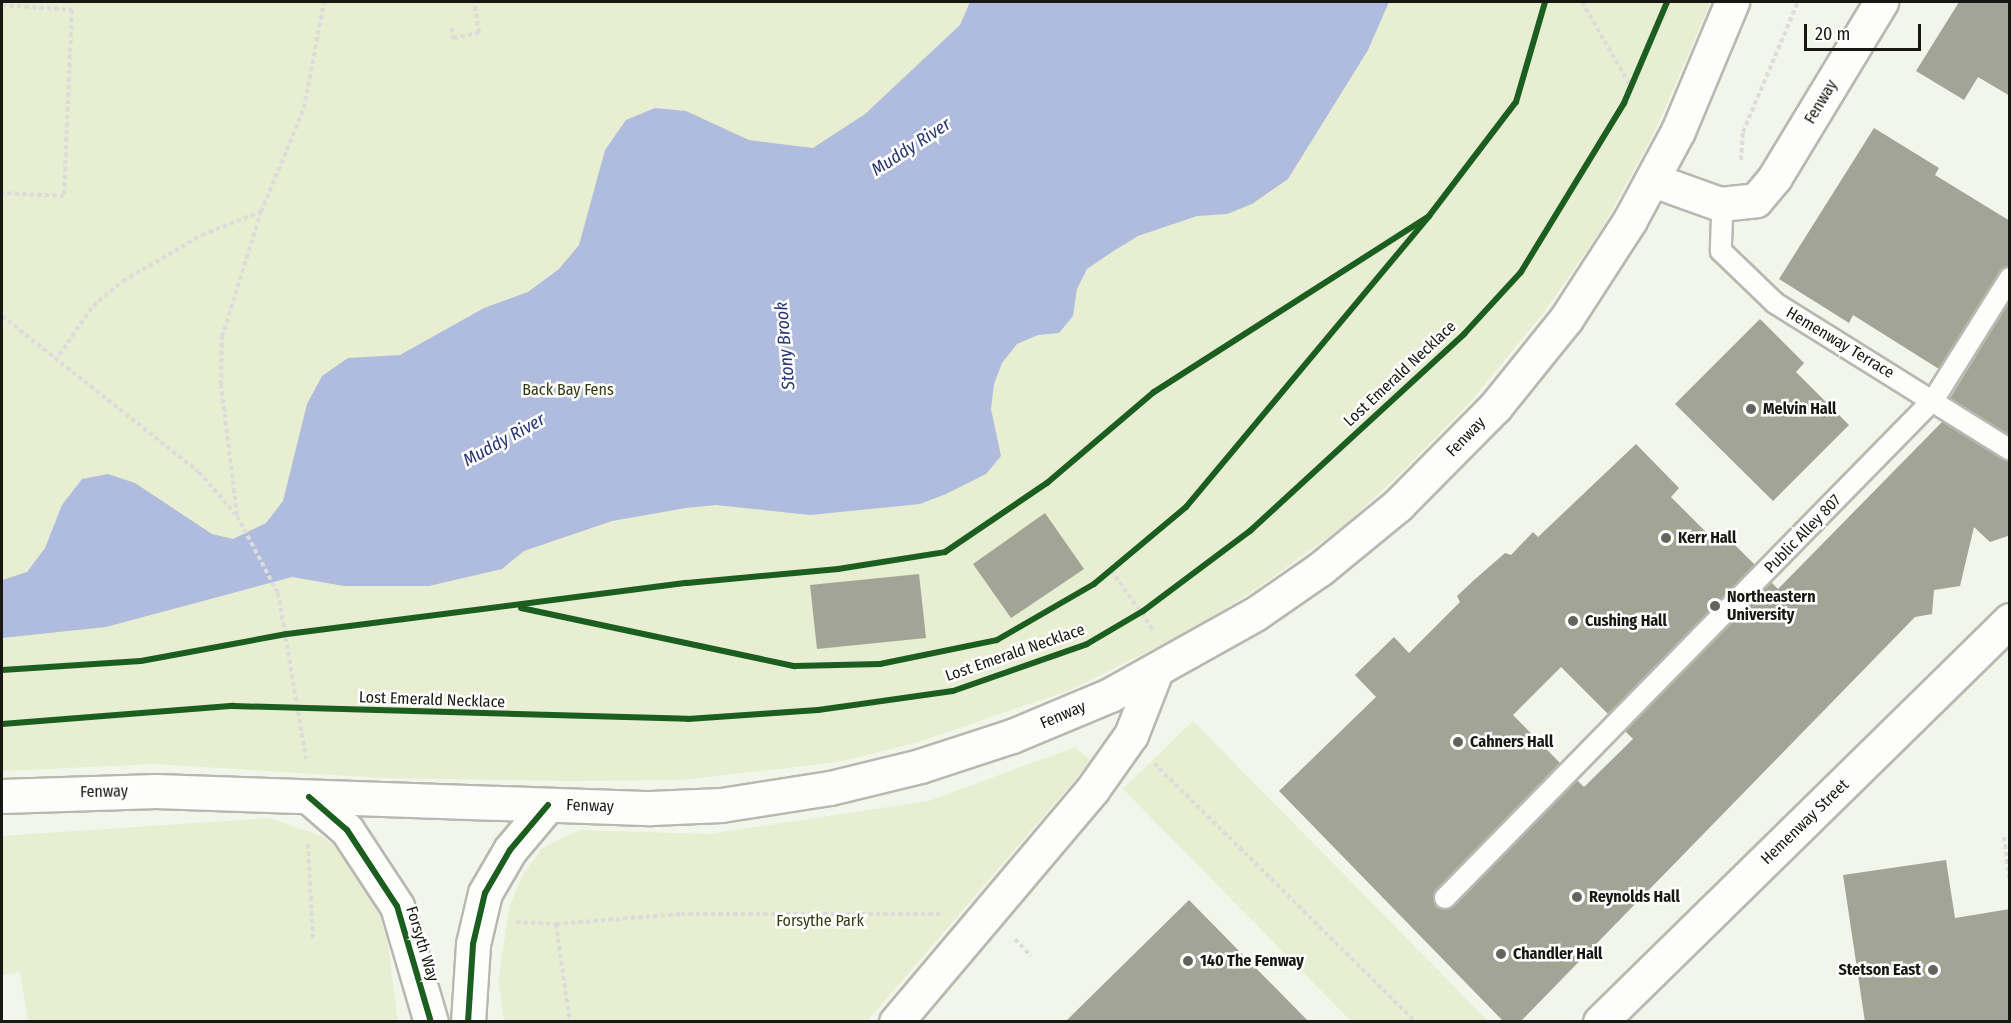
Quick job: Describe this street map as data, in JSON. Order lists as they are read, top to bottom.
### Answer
{
  "streets": {
    "main road": ["Fenway", "Hemenway Street", "Forsyth Way"],
    "lane": ["Hemenway Terrace", "Public Alley 807"],
    "cycle path": ["Lost Emerald Necklace"]
  },
  "crossings": [
    ["Fenway", "Hemenway Terrace"],
    ["Fenway", "Forsyth Way"],
    ["Hemenway Terrace", "Public Alley 807"]
  ],
  "water": ["Muddy River", "Stony Brook"],
  "parks": ["Back Bay Fens", "Forsythe Park"],
  "places": [
    "Melvin Hall",
    "Kerr Hall",
    "Northeastern University",
    "Cushing Hall",
    "Cahners Hall",
    "Reynolds Hall",
    "Chandler Hall",
    "140 The Fenway",
    "Stetson East"
  ],
  "scale_bar": "20 m"
}
